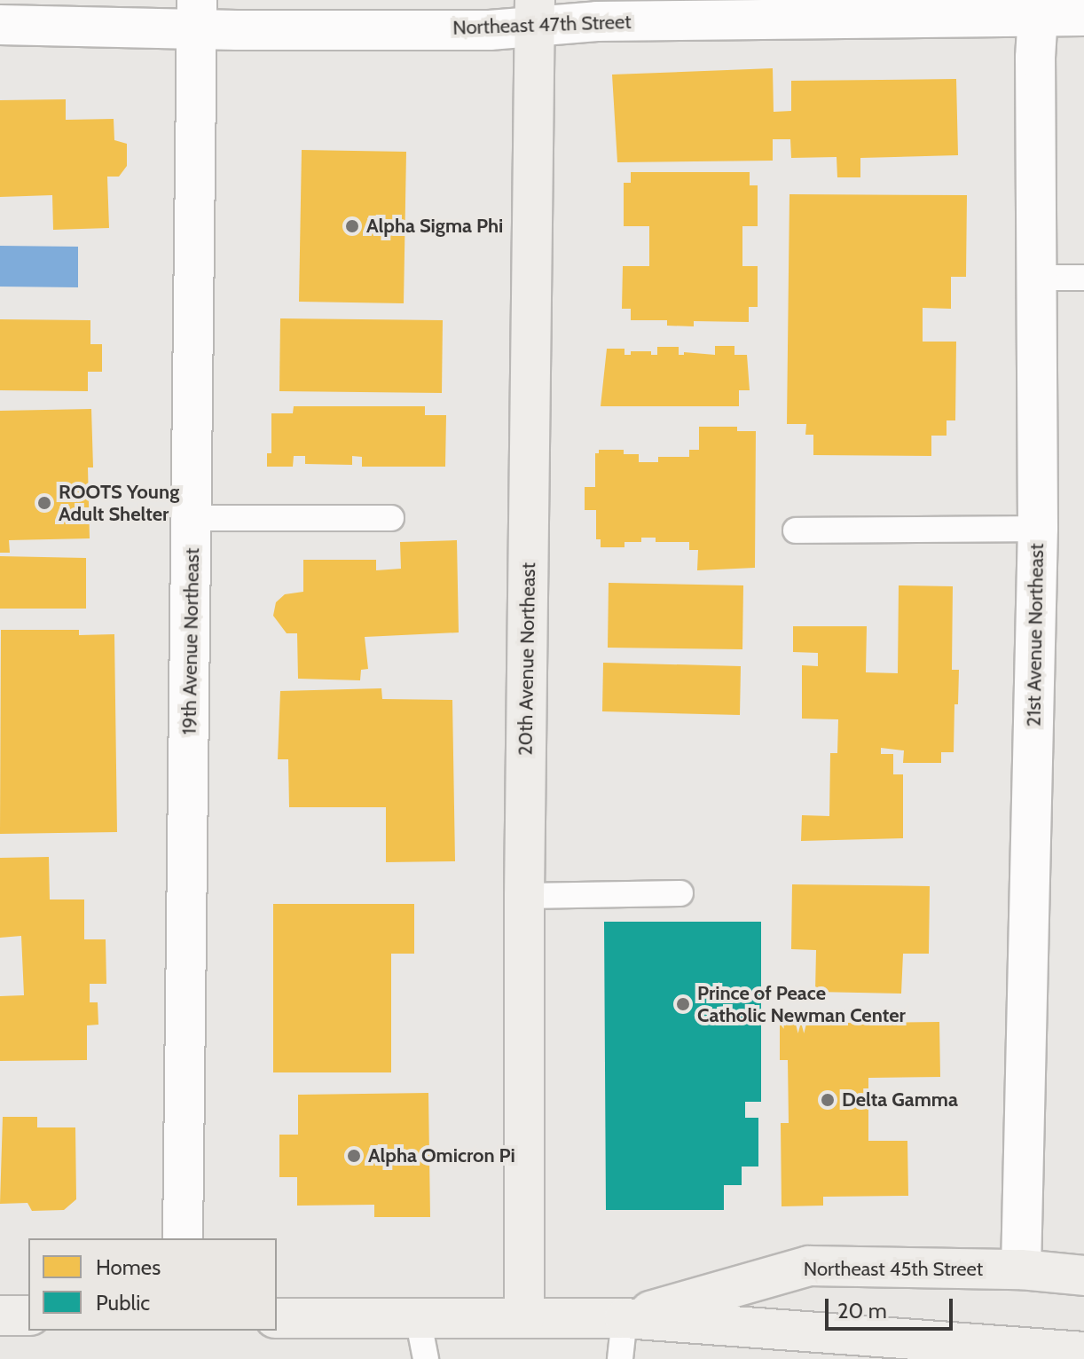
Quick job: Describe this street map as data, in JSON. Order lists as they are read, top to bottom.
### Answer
{
  "streets": {
    "street": [
      "Northeast 47th Street",
      "21st Avenue Northeast",
      "19th Avenue Northeast",
      "20th Avenue Northeast",
      "Northeast 45th Street"
    ]
  },
  "crossings": [
    ["Northeast 47th Street", "21st Avenue Northeast"],
    ["Northeast 47th Street", "19th Avenue Northeast"],
    ["Northeast 47th Street", "20th Avenue Northeast"],
    ["21st Avenue Northeast", "Northeast 45th Street"],
    ["20th Avenue Northeast", "Northeast 45th Street"]
  ],
  "places": [
    "Alpha Sigma Phi",
    "ROOTS Young Adult Shelter",
    "Prince of Peace Catholic Newman Center",
    "Delta Gamma",
    "Alpha Omicron Pi"
  ],
  "legend": ["Homes", "Public"],
  "scale_bar": "20 m"
}
